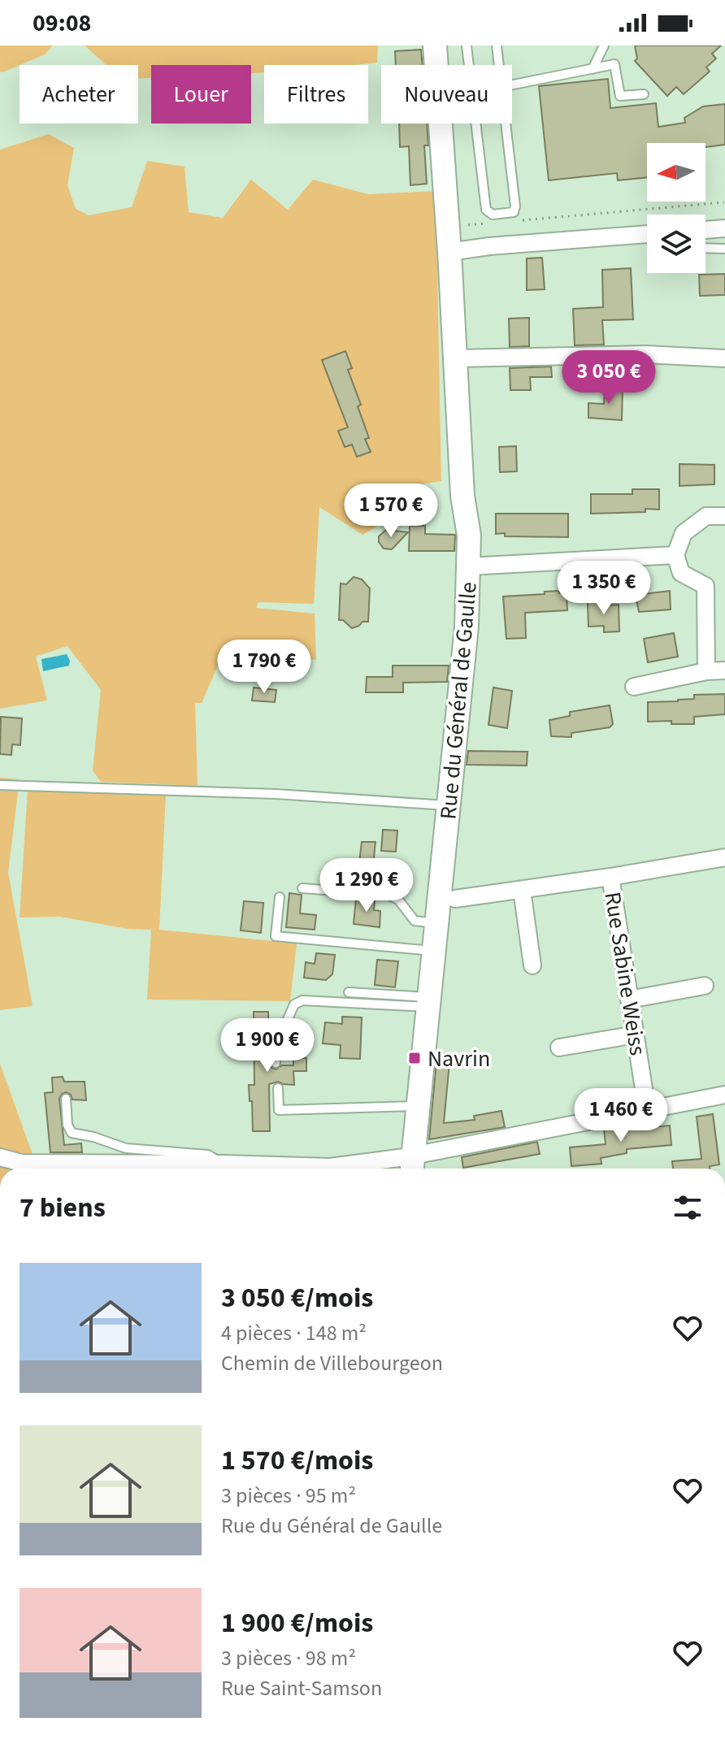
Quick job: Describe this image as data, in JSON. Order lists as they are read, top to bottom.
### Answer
{
  "streets": {
    "main road": ["Rue du Général de Gaulle"],
    "street": ["Rue Sabine Weiss"]
  },
  "places": {
    "transit": ["Navrin"]
  },
  "north": "left",
  "page": {
    "status": "09:08",
    "chip": [
      "Acheter",
      "Louer",
      "Filtres",
      "Nouveau"
    ],
    "price": [
      "3 050 €",
      "1 570 €",
      "1 350 €",
      "1 790 €",
      "1 290 €",
      "1 900 €",
      "1 460 €"
    ],
    "heading": "7 biens",
    "list": [
      {
        "name": "3 050 €/mois",
        "note": "4 pièces · 148 m² · Chemin de Villebourgeon"
      },
      {
        "name": "1 570 €/mois",
        "note": "3 pièces · 95 m² · Rue du Général de Gaulle"
      },
      {
        "name": "1 900 €/mois",
        "note": "3 pièces · 98 m² · Rue Saint-Samson"
      }
    ]
  }
}
